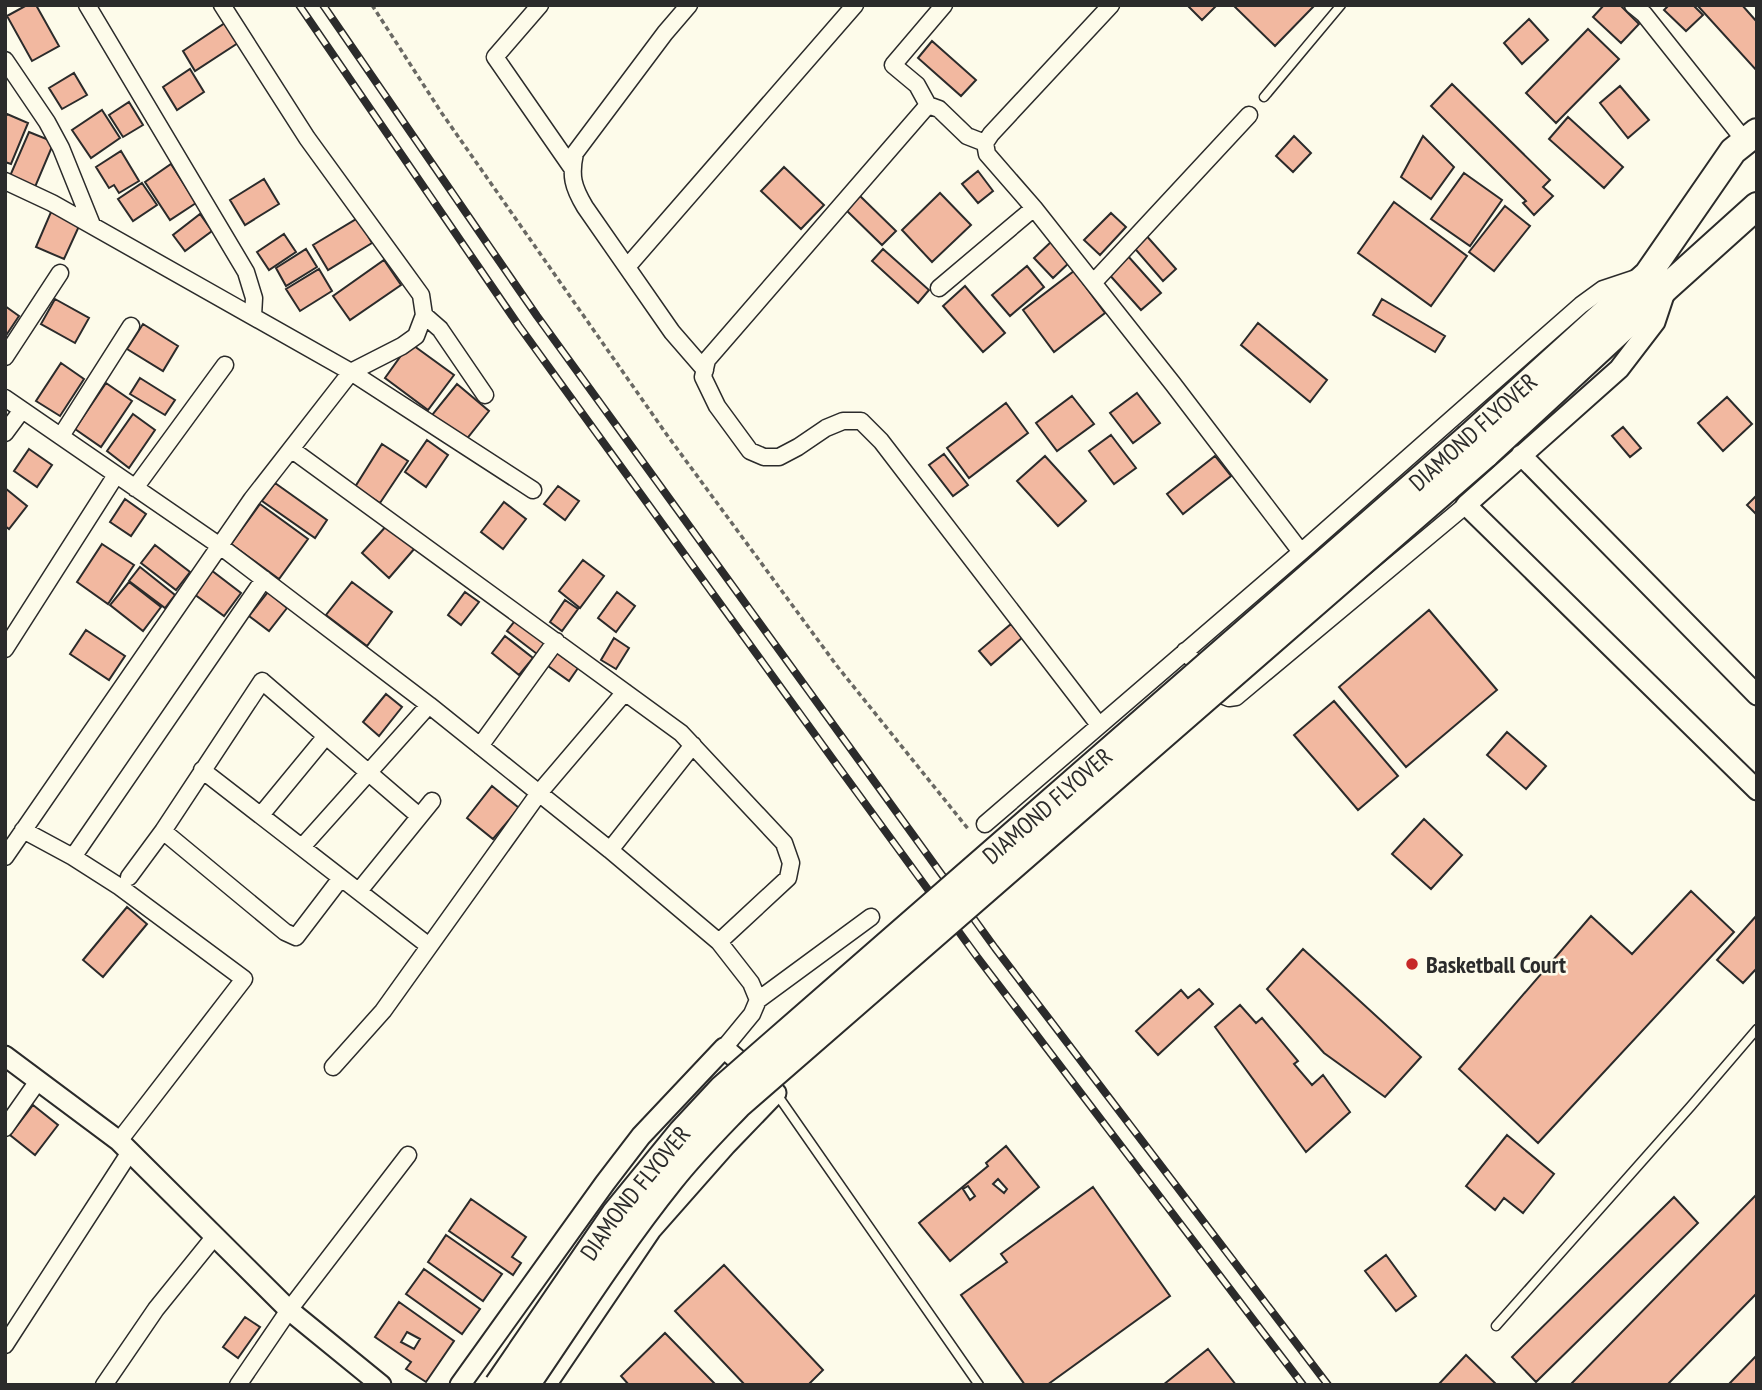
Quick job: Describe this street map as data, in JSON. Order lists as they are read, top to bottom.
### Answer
{
  "streets": {
    "highway": ["DIAMOND FLYOVER"]
  },
  "places": ["Basketball Court"]
}
